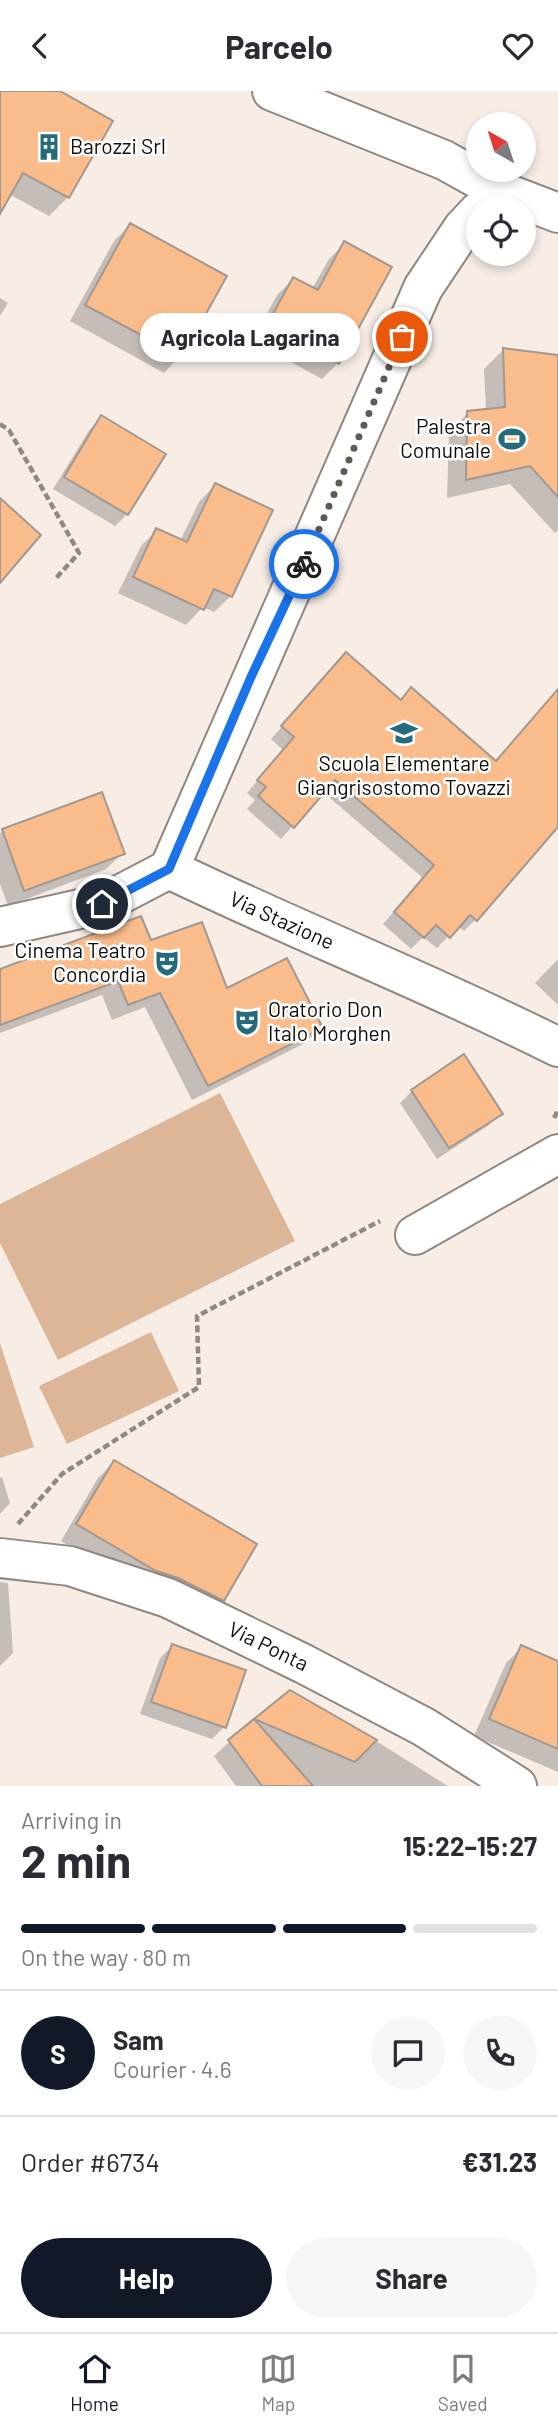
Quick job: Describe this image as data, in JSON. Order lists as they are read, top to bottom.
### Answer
{
  "streets": {
    "street": ["Via Stazione", "Via Ponta"]
  },
  "places": {
    "building": ["Barozzi Srl"],
    "other": ["Agricola Lagarina"],
    "sports": ["Palestra Comunale"],
    "school or university": ["Scuola Elementare Giangrisostomo Tovazzi"],
    "theatre": ["Cinema Teatro Concordia", "Oratorio Don Italo Morghen"]
  },
  "north": "top left",
  "page": {
    "header": "Parcelo",
    "bubble": "Agricola Lagarina",
    "heading": ["2 min", "Arriving in", "15:22–15:27"],
    "panel": [
      "Sam",
      "Courier · 4.6",
      "Order #6734",
      "€31.23"
    ],
    "bar": "On the way · 80 m",
    "round": "S",
    "buttons": ["Help", "Share"],
    "tabs": ["Home", "Map", "Saved"]
  }
}
